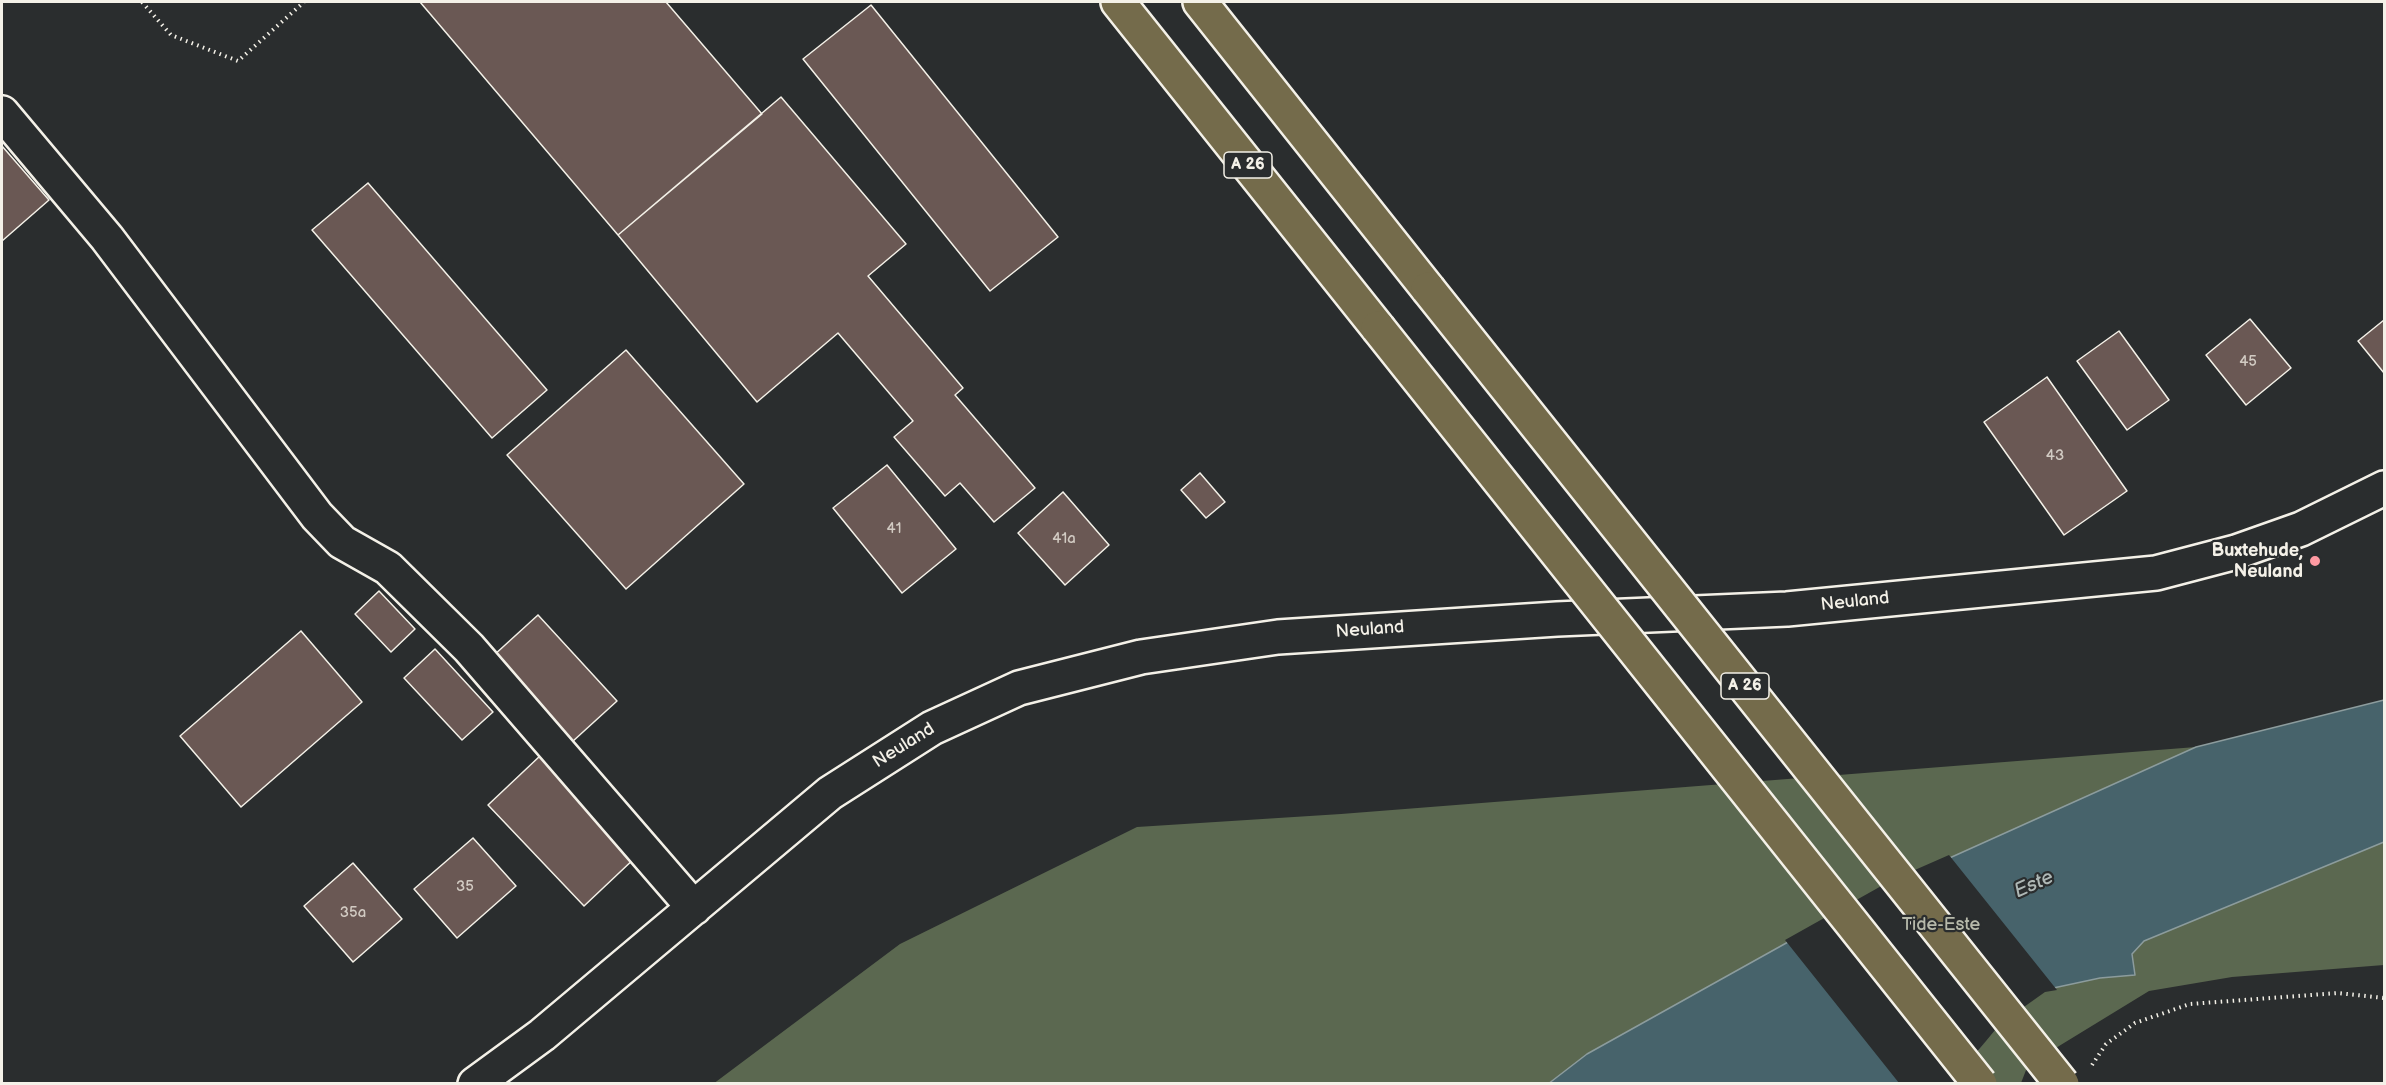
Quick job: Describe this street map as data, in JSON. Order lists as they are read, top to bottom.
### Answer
{
  "streets": {
    "highway": ["A 26"],
    "street": ["Neuland"]
  },
  "water": ["Este"],
  "parks": ["Tide-Este"],
  "places": ["Buxtehude, Neuland"],
  "house_numbers": [
    "45",
    "43",
    "41",
    "41a",
    "35",
    "35a"
  ]
}
